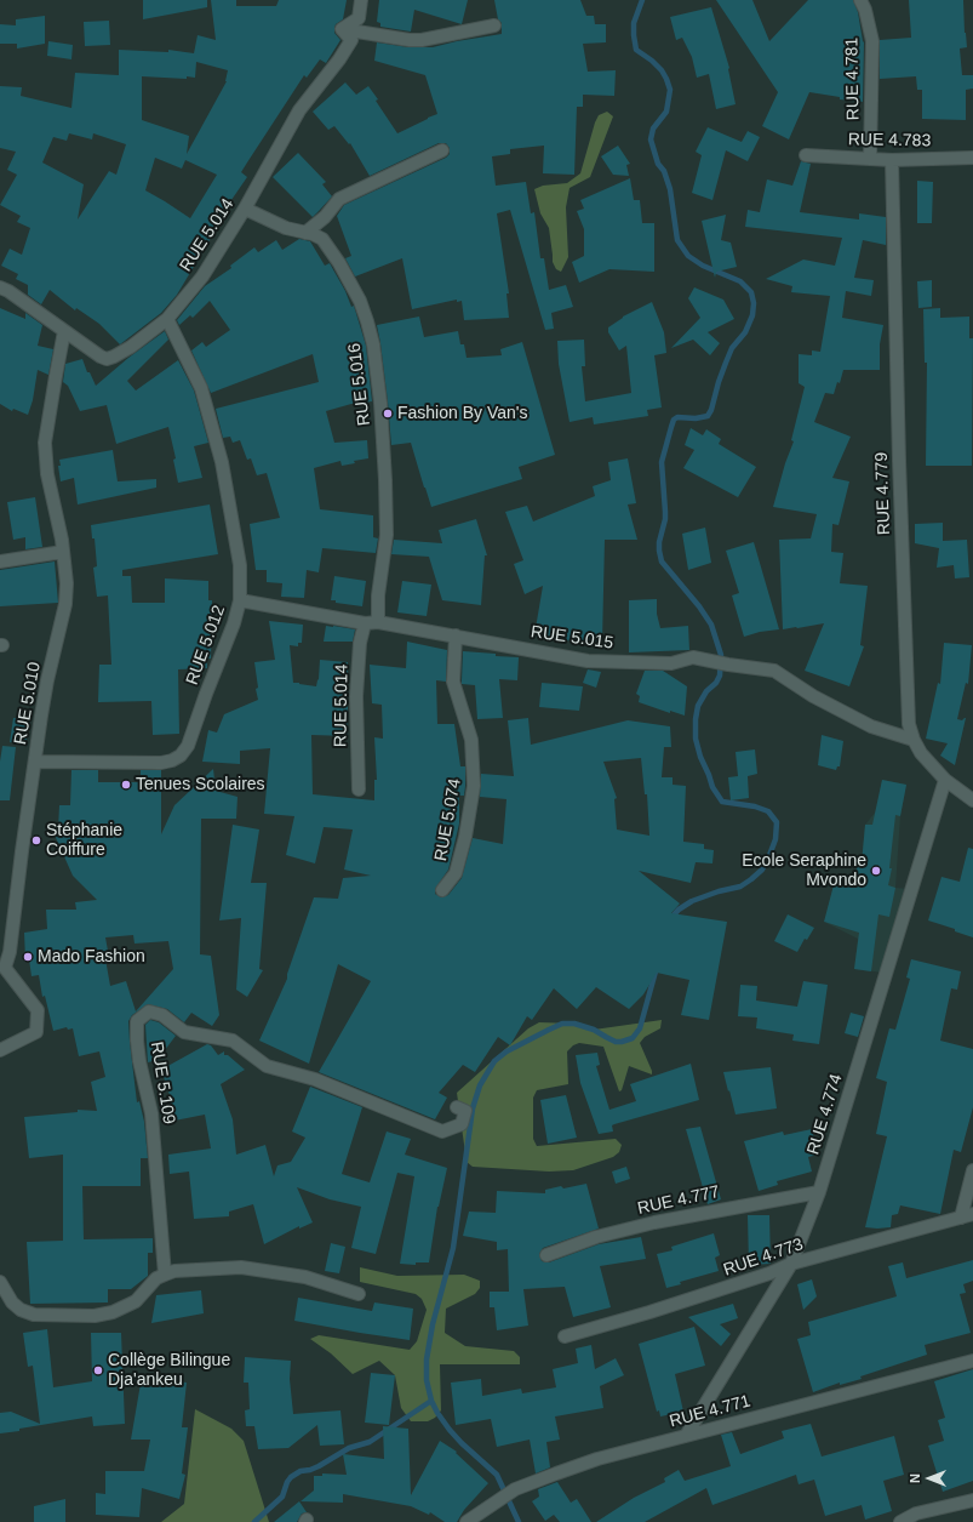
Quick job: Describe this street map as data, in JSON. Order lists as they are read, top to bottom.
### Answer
{
  "streets": {
    "street": [
      "RUE 4.781",
      "RUE 4.783",
      "RUE 5.014",
      "RUE 5.016",
      "RUE 4.779",
      "RUE 5.015",
      "RUE 5.012",
      "RUE 5.010",
      "RUE 5.074",
      "RUE 5.109",
      "RUE 4.774",
      "RUE 4.777",
      "RUE 4.773",
      "RUE 4.771"
    ]
  },
  "crossings": [
    ["RUE 4.781", "RUE 4.783"],
    ["RUE 4.783", "RUE 4.779"],
    ["RUE 5.014", "RUE 5.016"],
    ["RUE 5.014", "RUE 5.015"],
    ["RUE 5.014", "RUE 5.012"],
    ["RUE 5.014", "RUE 5.010"],
    ["RUE 5.016", "RUE 5.015"],
    ["RUE 4.779", "RUE 5.015"],
    ["RUE 4.779", "RUE 4.774"],
    ["RUE 5.015", "RUE 5.012"],
    ["RUE 5.015", "RUE 5.074"],
    ["RUE 5.012", "RUE 5.010"],
    ["RUE 4.774", "RUE 4.777"],
    ["RUE 4.774", "RUE 4.773"],
    ["RUE 4.774", "RUE 4.771"]
  ],
  "places": [
    "Fashion By Van's",
    "Tenues Scolaires",
    "Stéphanie Coiffure",
    "Ecole Seraphine Mvondo",
    "Mado Fashion",
    "Collège Bilingue Dja'ankeu"
  ],
  "north": "left"
}
